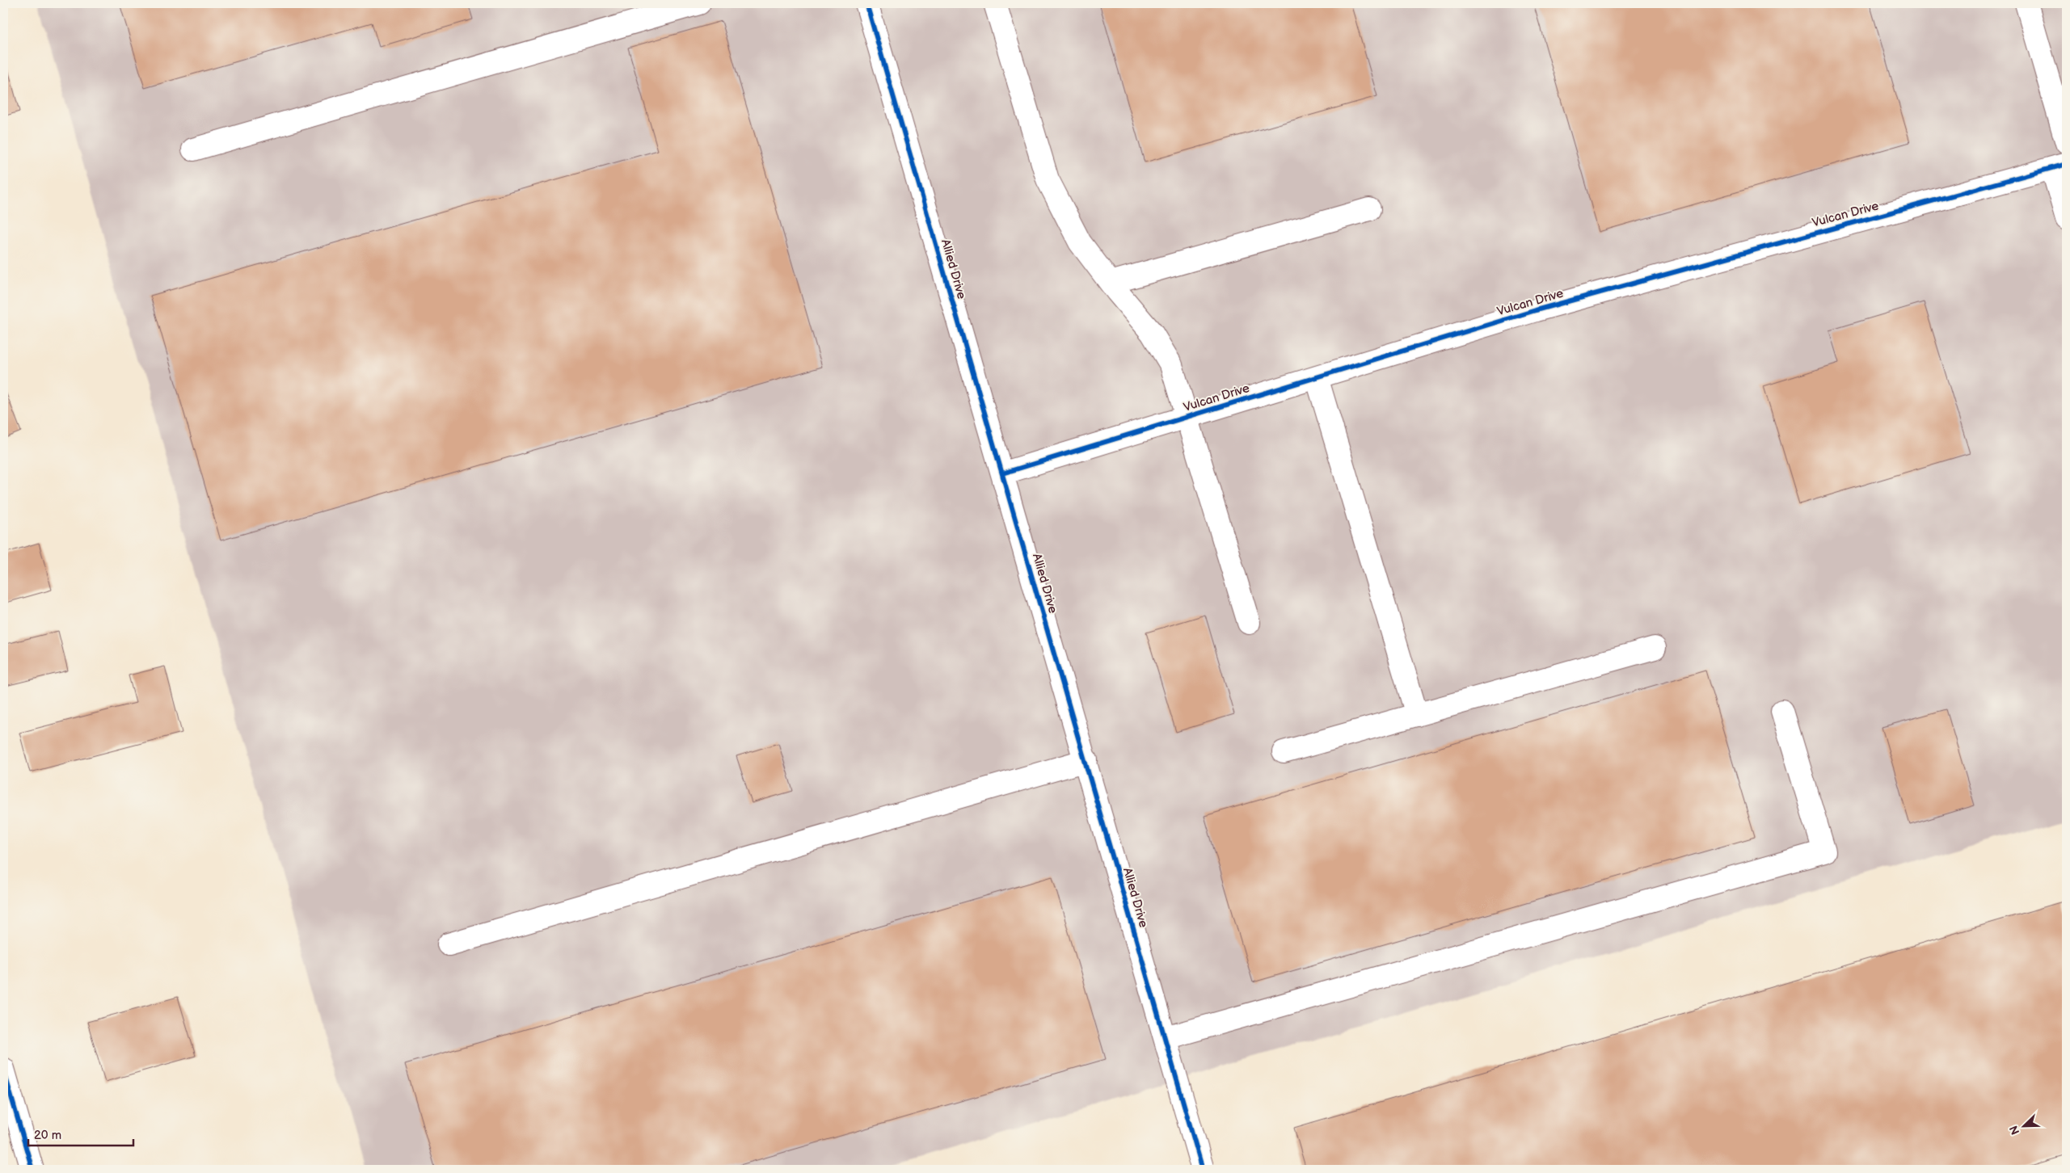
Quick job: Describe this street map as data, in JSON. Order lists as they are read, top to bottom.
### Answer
{
  "streets": {
    "street": ["Vulcan Drive", "Allied Drive"]
  },
  "crossings": [
    ["Vulcan Drive", "Allied Drive"]
  ],
  "scale_bar": "20 m",
  "north": "bottom left"
}
